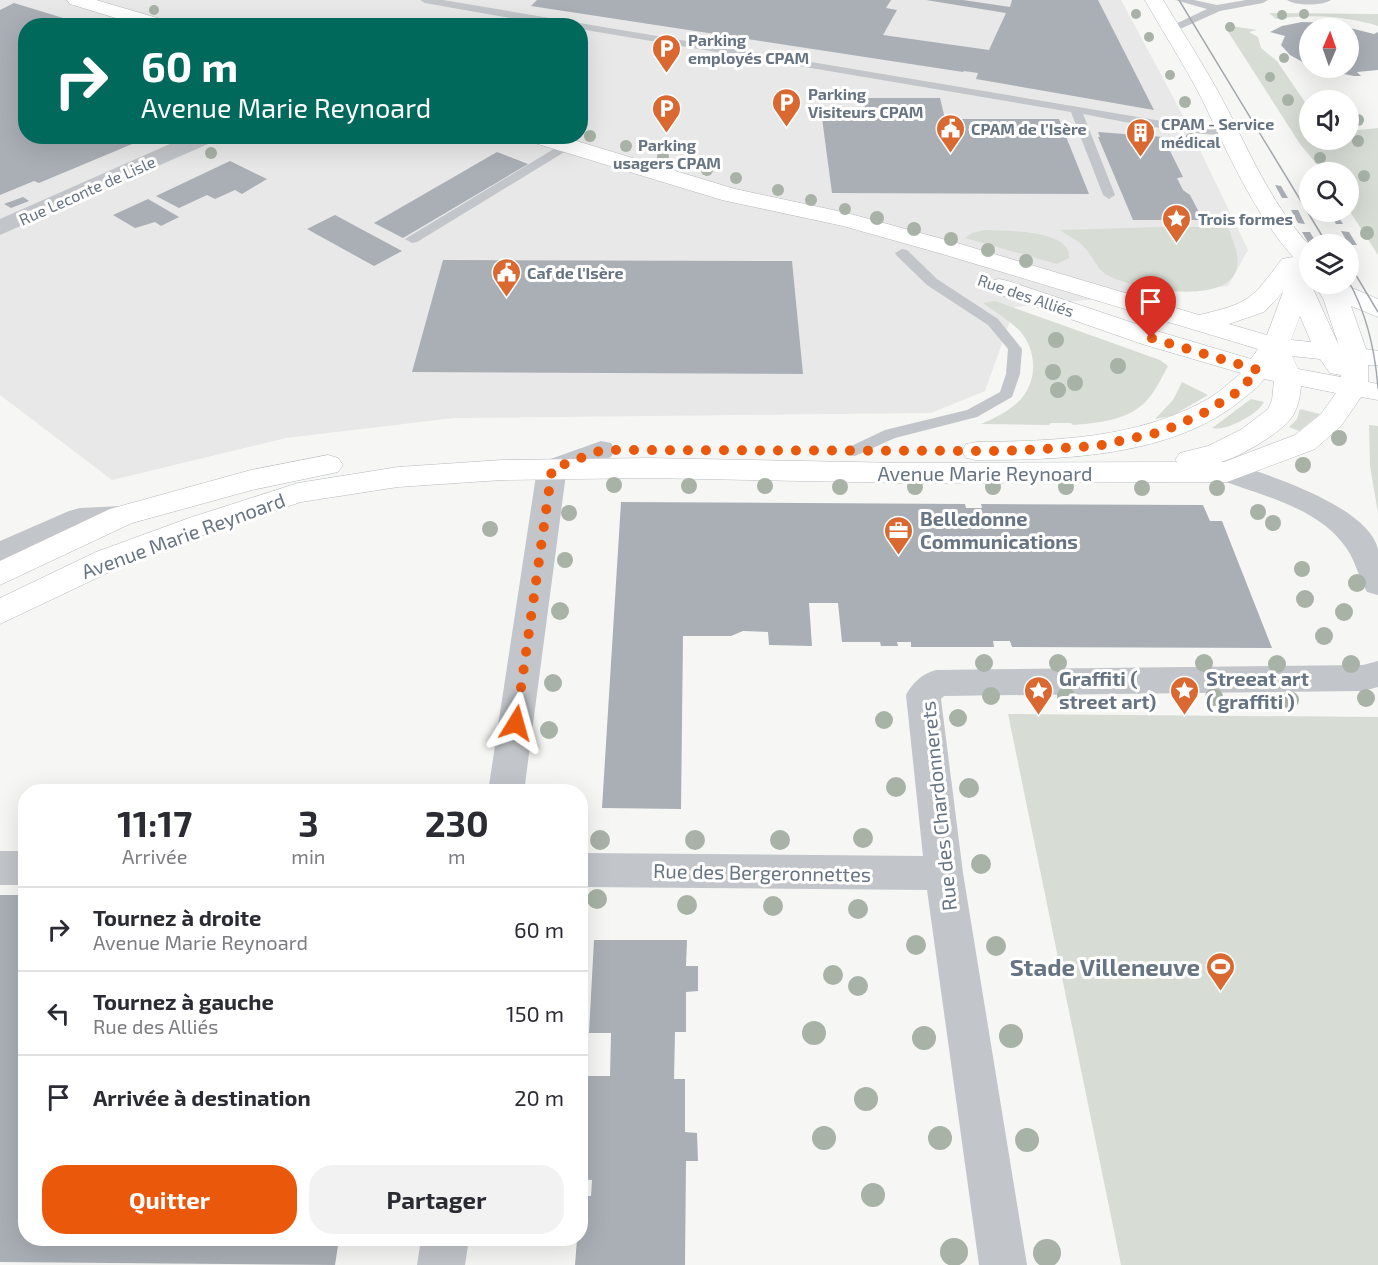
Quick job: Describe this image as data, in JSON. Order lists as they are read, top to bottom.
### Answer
{
  "streets": {
    "main road": ["Rue des Alliés", "Avenue Marie Reynoard"],
    "street": ["Rue Leconte de Lisle", "Rue des Chardonnerets", "Rue des Bergeronnettes"]
  },
  "crossings": [
    ["Rue des Alliés", "Avenue Marie Reynoard"],
    ["Rue des Chardonnerets", "Rue des Bergeronnettes"]
  ],
  "places": {
    "parking": ["Parking employés CPAM", "Parking Visiteurs CPAM", "Parking usagers CPAM"],
    "public building": ["CPAM de l'Isère", "Caf de l'Isère"],
    "building": ["CPAM - Service médical"],
    "place": ["Trois formes", "Graffiti ( street art)", "Streeat art ( graffiti )"],
    "office": ["Belledonne Communications"],
    "sports": ["Stade Villeneuve"]
  },
  "north": "top",
  "page": {
    "turn": ["60 m", "Avenue Marie Reynoard"],
    "eta": [
      "11:17",
      "Arrivée",
      "3",
      "min",
      "230",
      "m"
    ],
    "list": [
      {
        "name": "Tournez à droite",
        "note": "Avenue Marie Reynoard",
        "value": "60 m"
      },
      {
        "name": "Tournez à gauche",
        "note": "Rue des Alliés",
        "value": "150 m"
      },
      {
        "name": "Arrivée à destination",
        "value": "20 m"
      }
    ],
    "buttons": ["Quitter", "Partager"]
  }
}
